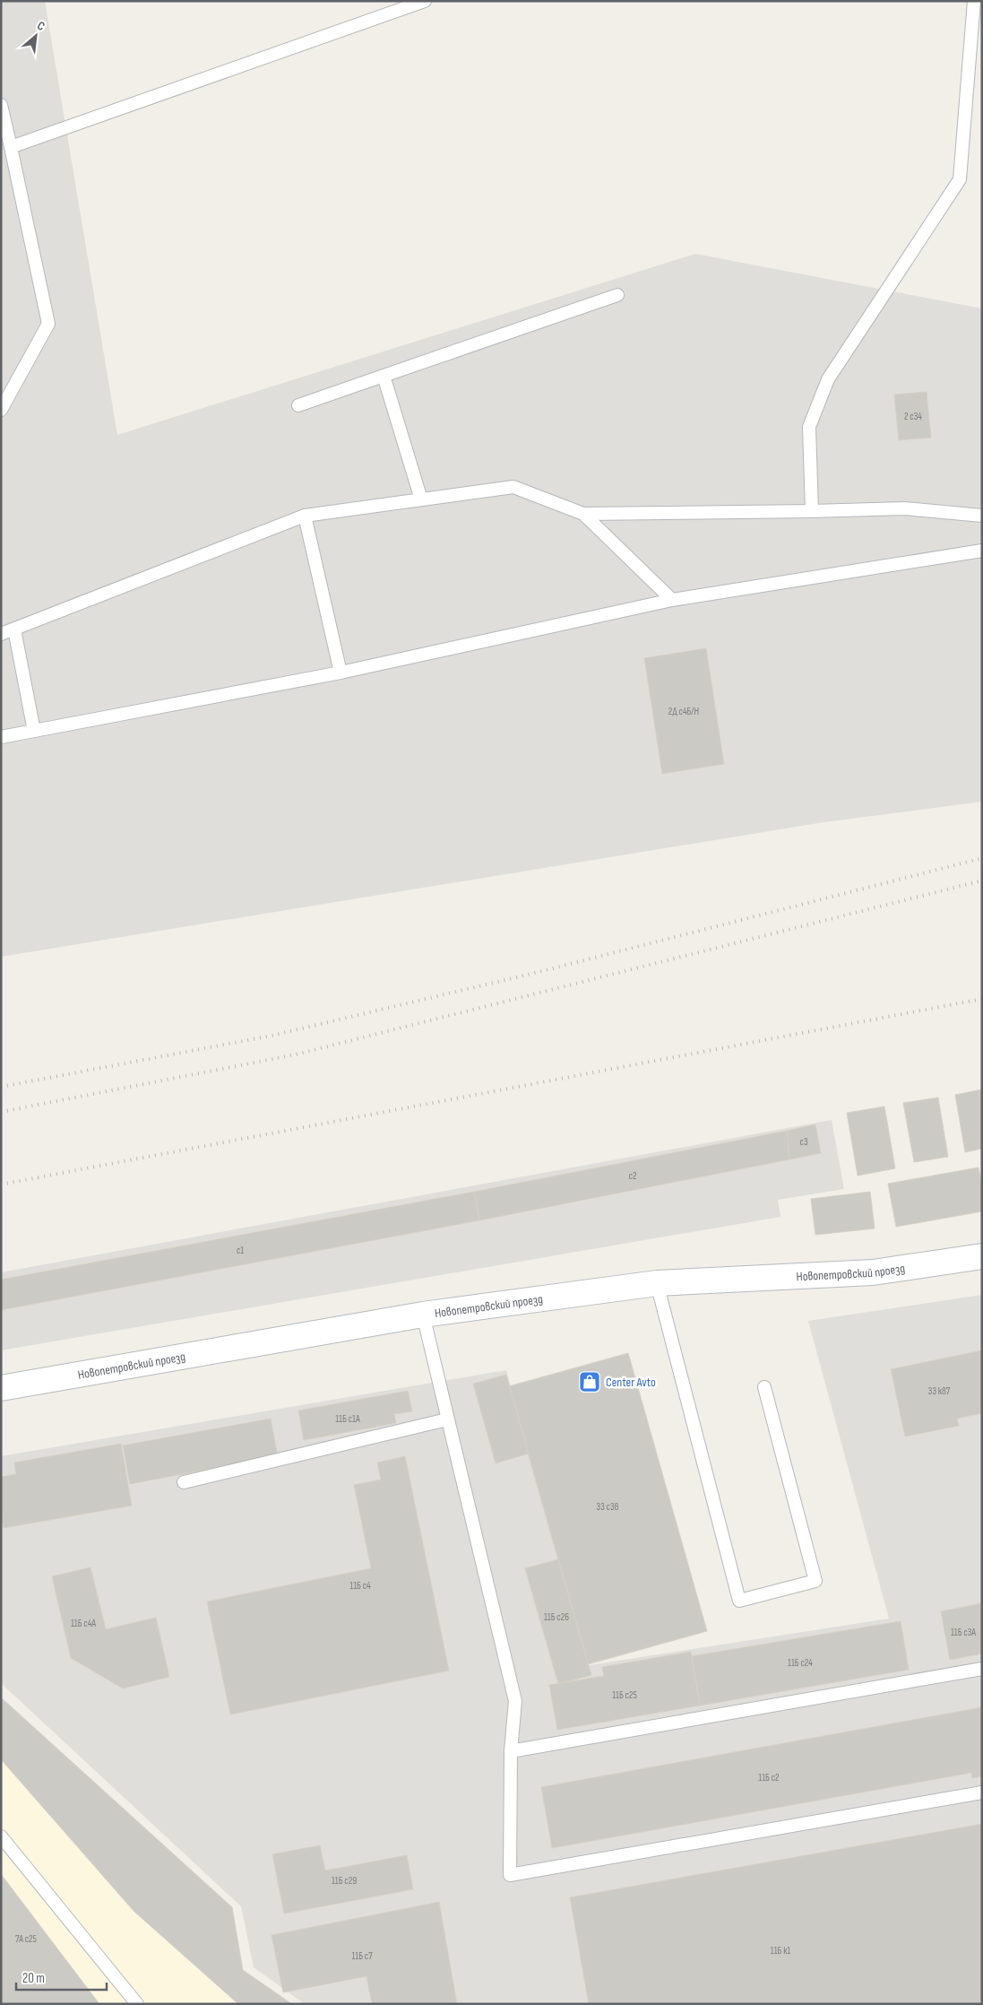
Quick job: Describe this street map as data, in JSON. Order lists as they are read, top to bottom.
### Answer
{
  "streets": {
    "street": ["Новопетровский проезд"]
  },
  "places": {
    "shop": ["Center Avto"]
  },
  "house_numbers": [
    "2 с34",
    "2Д с4Б/Н",
    "с3",
    "с2",
    "с1",
    "33 к87",
    "11Б с1А",
    "33 с38",
    "11Б с4",
    "11Б с26",
    "11Б с4А",
    "11Б с3А",
    "11Б с24",
    "11Б с25",
    "11Б с2",
    "11Б с29",
    "7А с25",
    "11Б к1",
    "11Б с7"
  ],
  "scale_bar": "20 m",
  "north": "top right"
}
